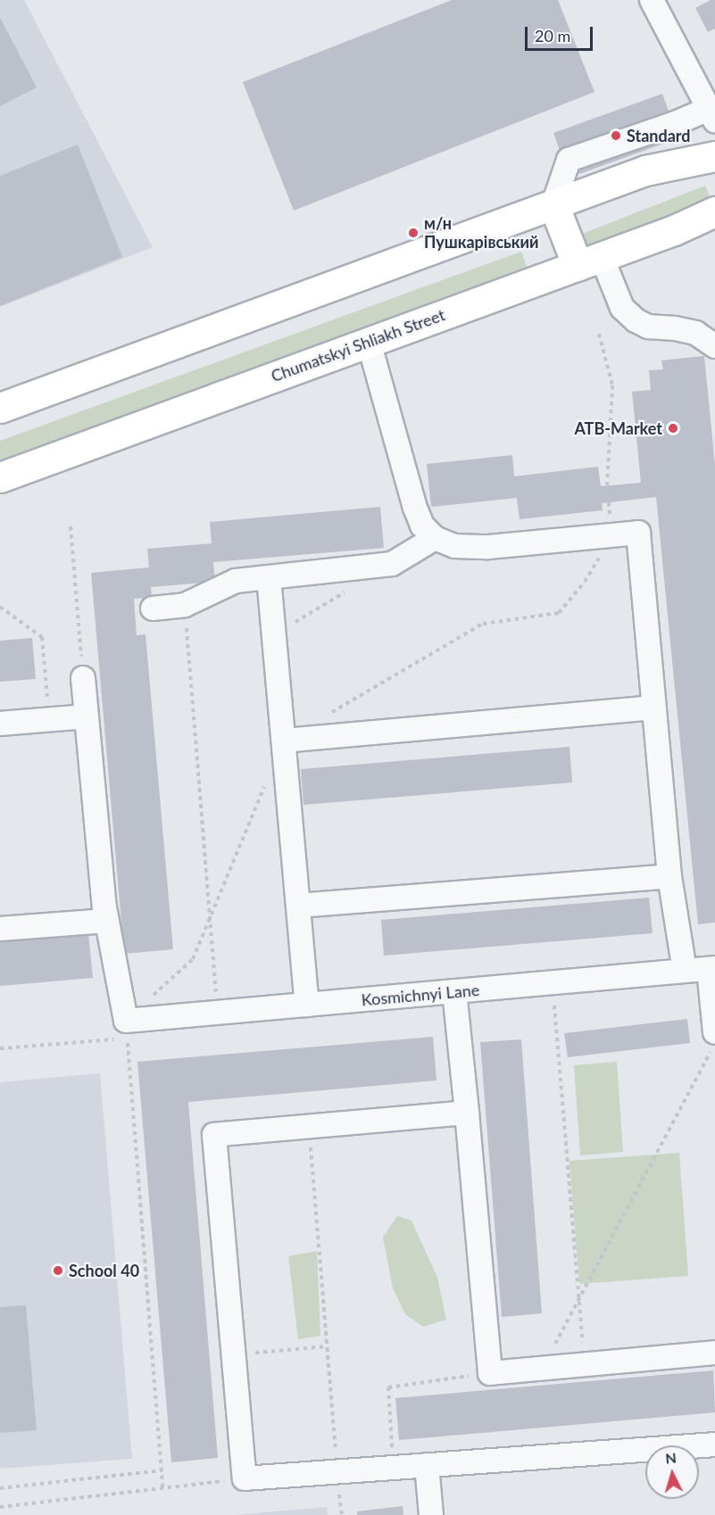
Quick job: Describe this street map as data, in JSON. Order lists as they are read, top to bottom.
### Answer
{
  "streets": {
    "main road": ["Chumatskyi Shliakh Street"],
    "street": ["Kosmichnyi Lane"]
  },
  "places": [
    "Standard",
    "м/н Пушкарівський",
    "ATB-Market",
    "School 40"
  ],
  "scale_bar": "20 m",
  "north": "top"
}
